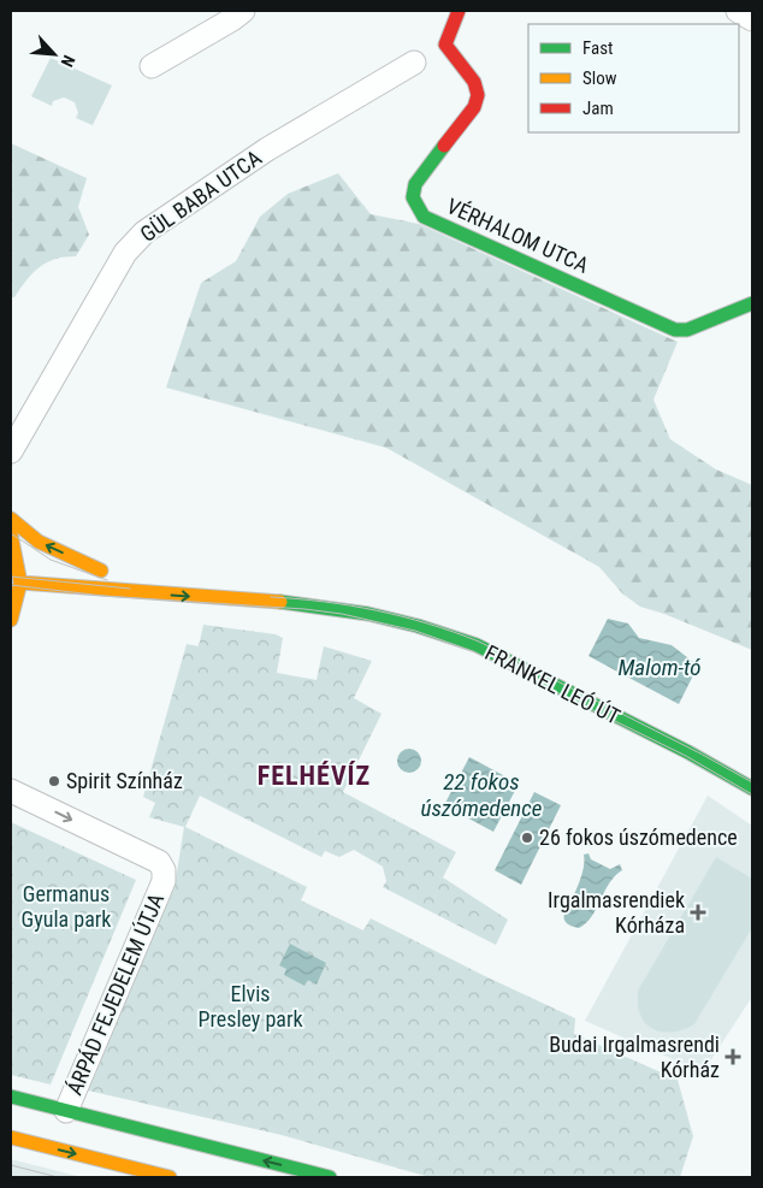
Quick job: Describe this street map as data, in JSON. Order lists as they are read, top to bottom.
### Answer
{
  "streets": {
    "street": [
      "GÜL BABA UTCA",
      "VÉRHALOM UTCA",
      "FRANKEL LEÓ ÚT",
      "ÁRPÁD FEJEDELEM ÚTJA"
    ]
  },
  "districts": ["FELHÉVÍZ"],
  "water": ["Malom-tó", "22 fokos úszómedence"],
  "parks": ["Germanus Gyula park", "Elvis Presley park"],
  "places": {
    "other": ["Spirit Színház", "26 fokos úszómedence"],
    "health": ["Irgalmasrendiek Kórháza", "Budai Irgalmasrendi Kórház"]
  },
  "legend": ["Fast", "Slow", "Jam"],
  "north": "bottom right"
}
